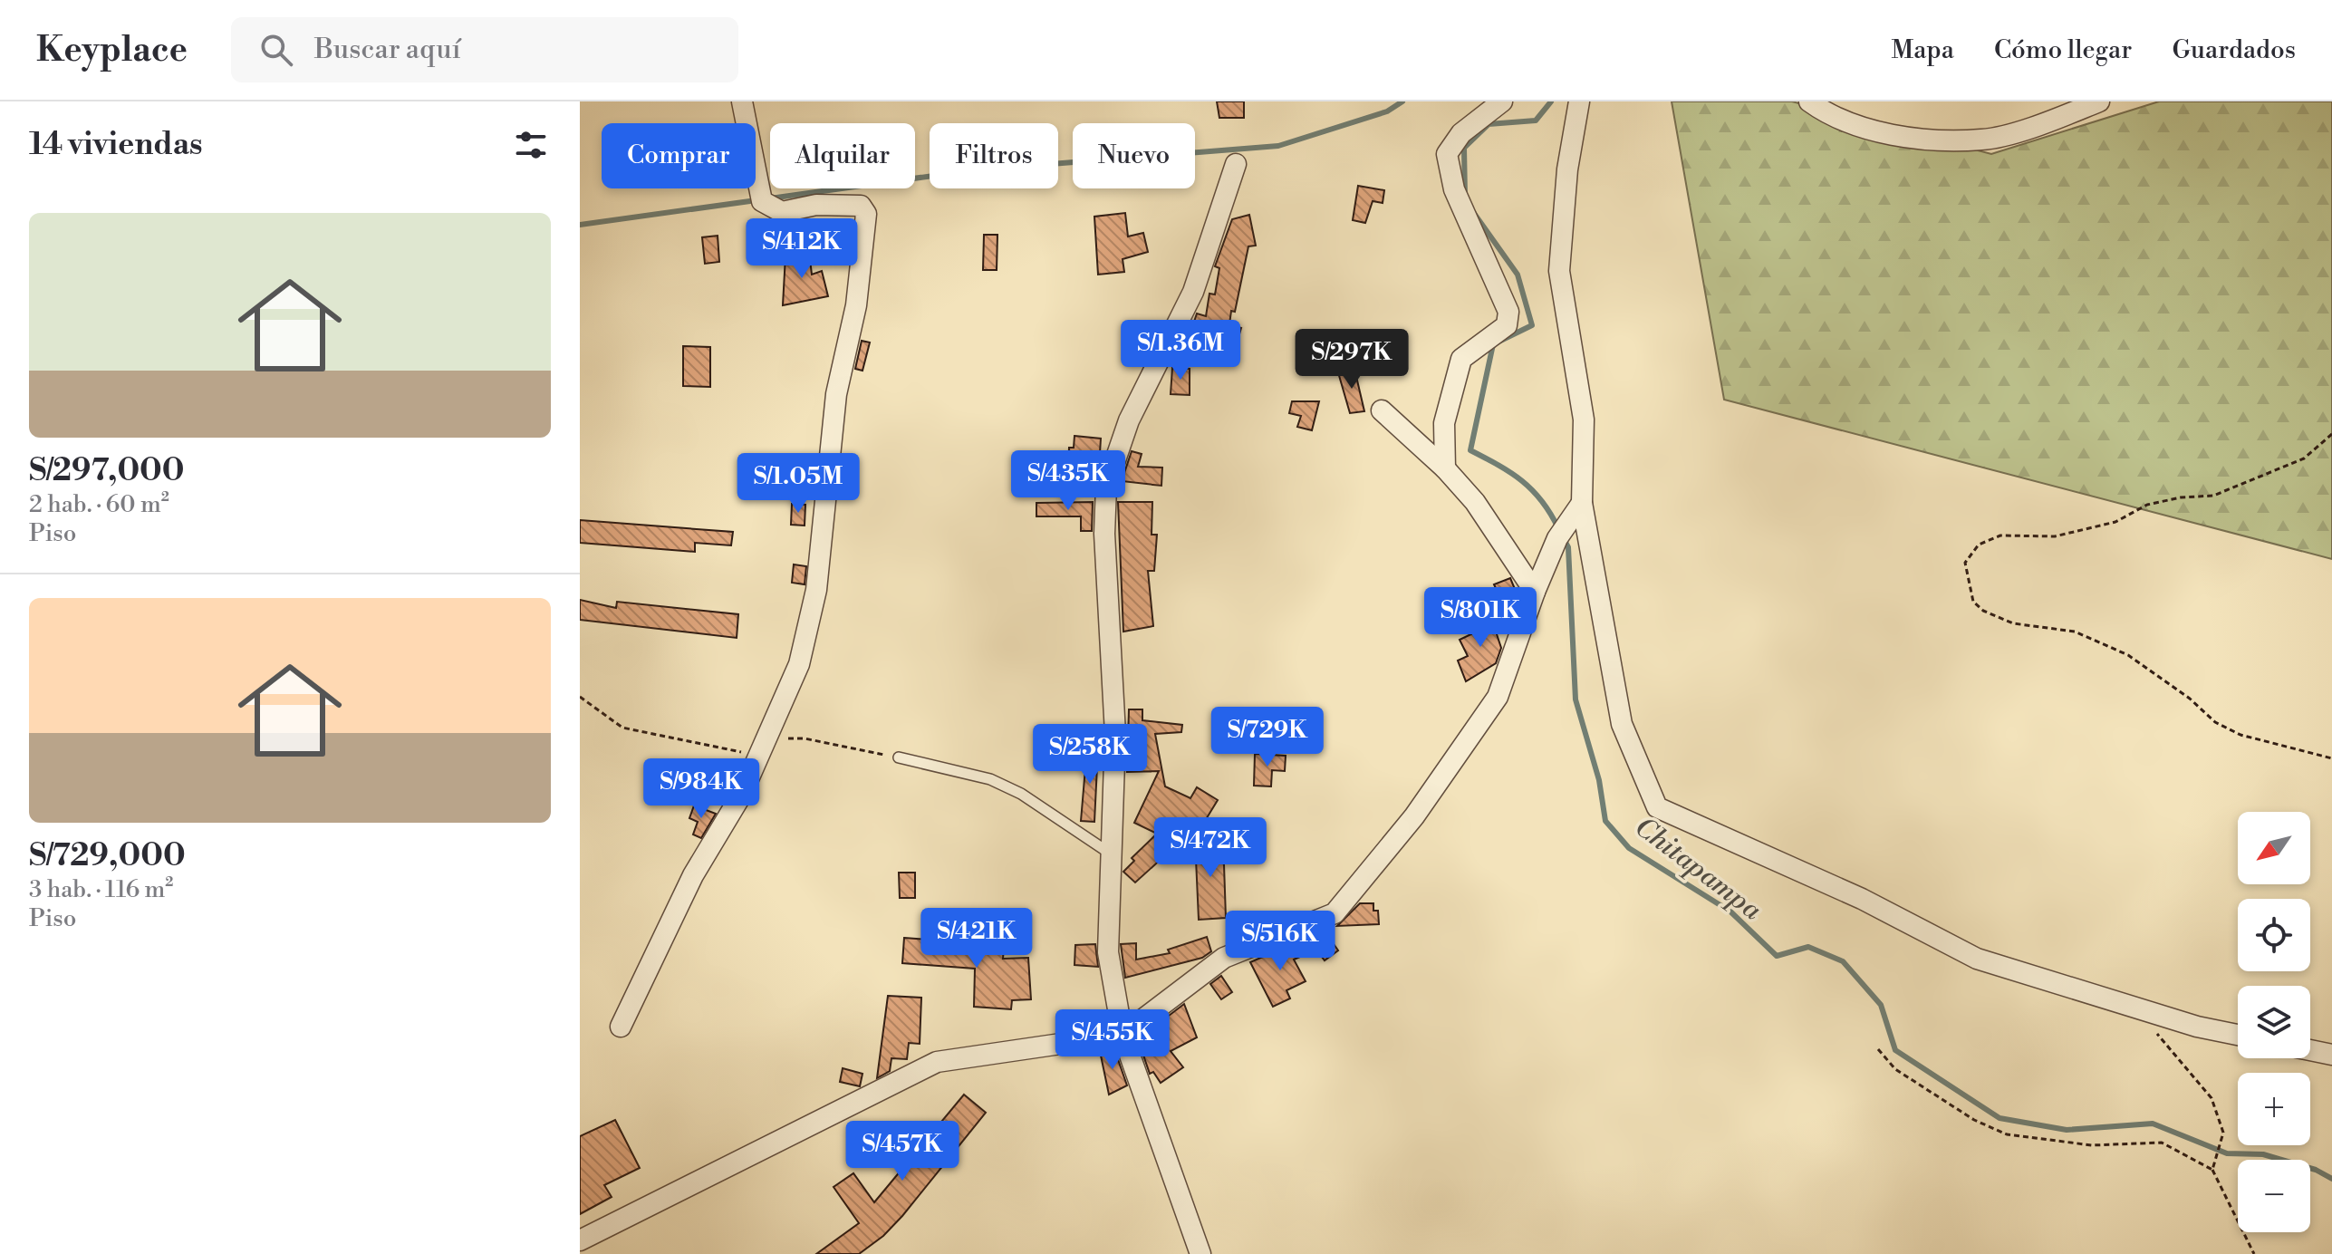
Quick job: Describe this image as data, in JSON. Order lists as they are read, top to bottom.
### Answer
{
  "water": ["Chitapampa"],
  "north": "bottom left",
  "page": {
    "header": "Keyplace",
    "search": "Buscar aquí",
    "nav": ["Mapa", "Cómo llegar", "Guardados"],
    "heading": "14 viviendas",
    "chip": [
      "Comprar",
      "Alquilar",
      "Filtros",
      "Nuevo"
    ],
    "list": [
      {
        "name": "S/297,000",
        "note": "2 hab. · 60 m² · Piso"
      },
      {
        "name": "S/729,000",
        "note": "3 hab. · 116 m² · Piso"
      }
    ],
    "price": [
      "S/412K",
      "S/1.36M",
      "S/297K",
      "S/435K",
      "S/1.05M",
      "S/801K",
      "S/729K",
      "S/258K",
      "S/984K",
      "S/472K",
      "S/421K",
      "S/516K",
      "S/455K",
      "S/457K"
    ],
    "map_buttons": ["+", "−"]
  }
}
